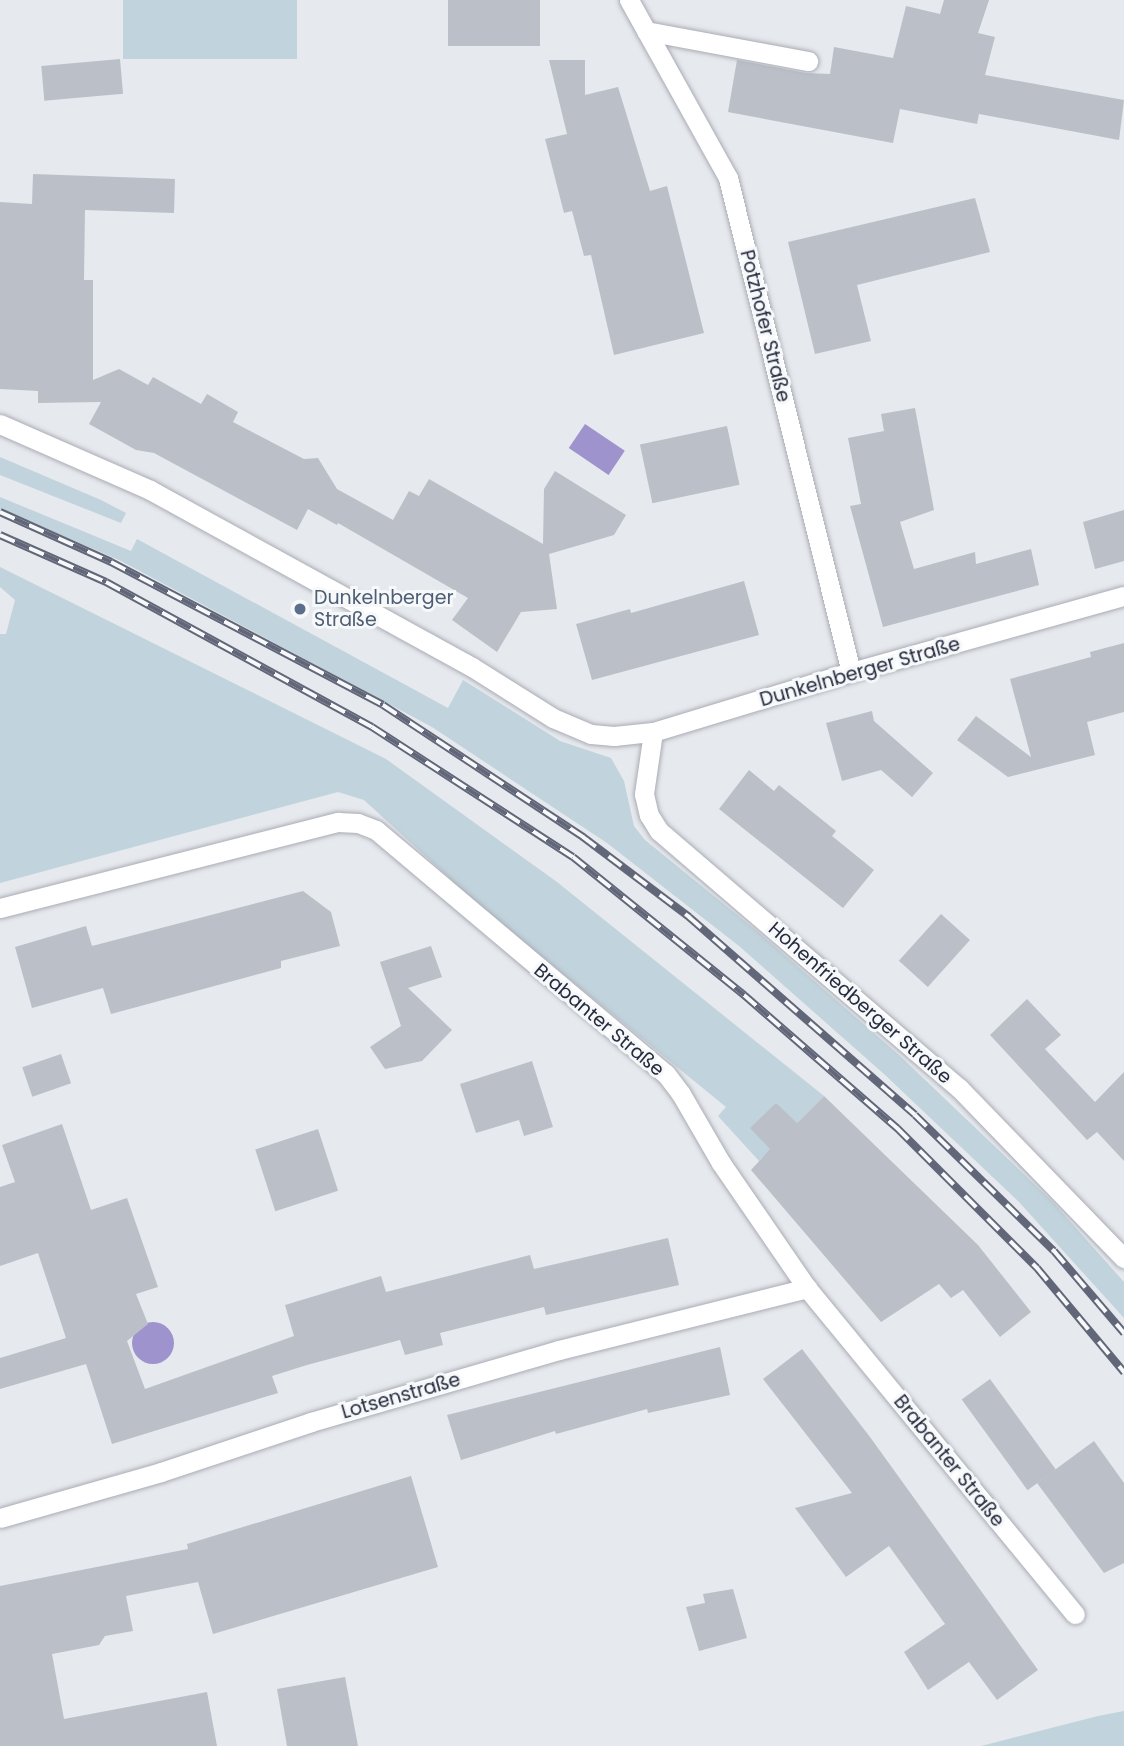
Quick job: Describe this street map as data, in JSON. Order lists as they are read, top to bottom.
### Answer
{
  "streets": {
    "street": [
      "Potzhofer Straße",
      "Dunkelnberger Straße",
      "Hohenfriedberger Straße",
      "Brabanter Straße",
      "Lotsenstraße"
    ]
  },
  "crossings": [
    ["Potzhofer Straße", "Dunkelnberger Straße"],
    ["Dunkelnberger Straße", "Hohenfriedberger Straße"],
    ["Brabanter Straße", "Lotsenstraße"]
  ],
  "places": ["Dunkelnberger Straße"]
}
